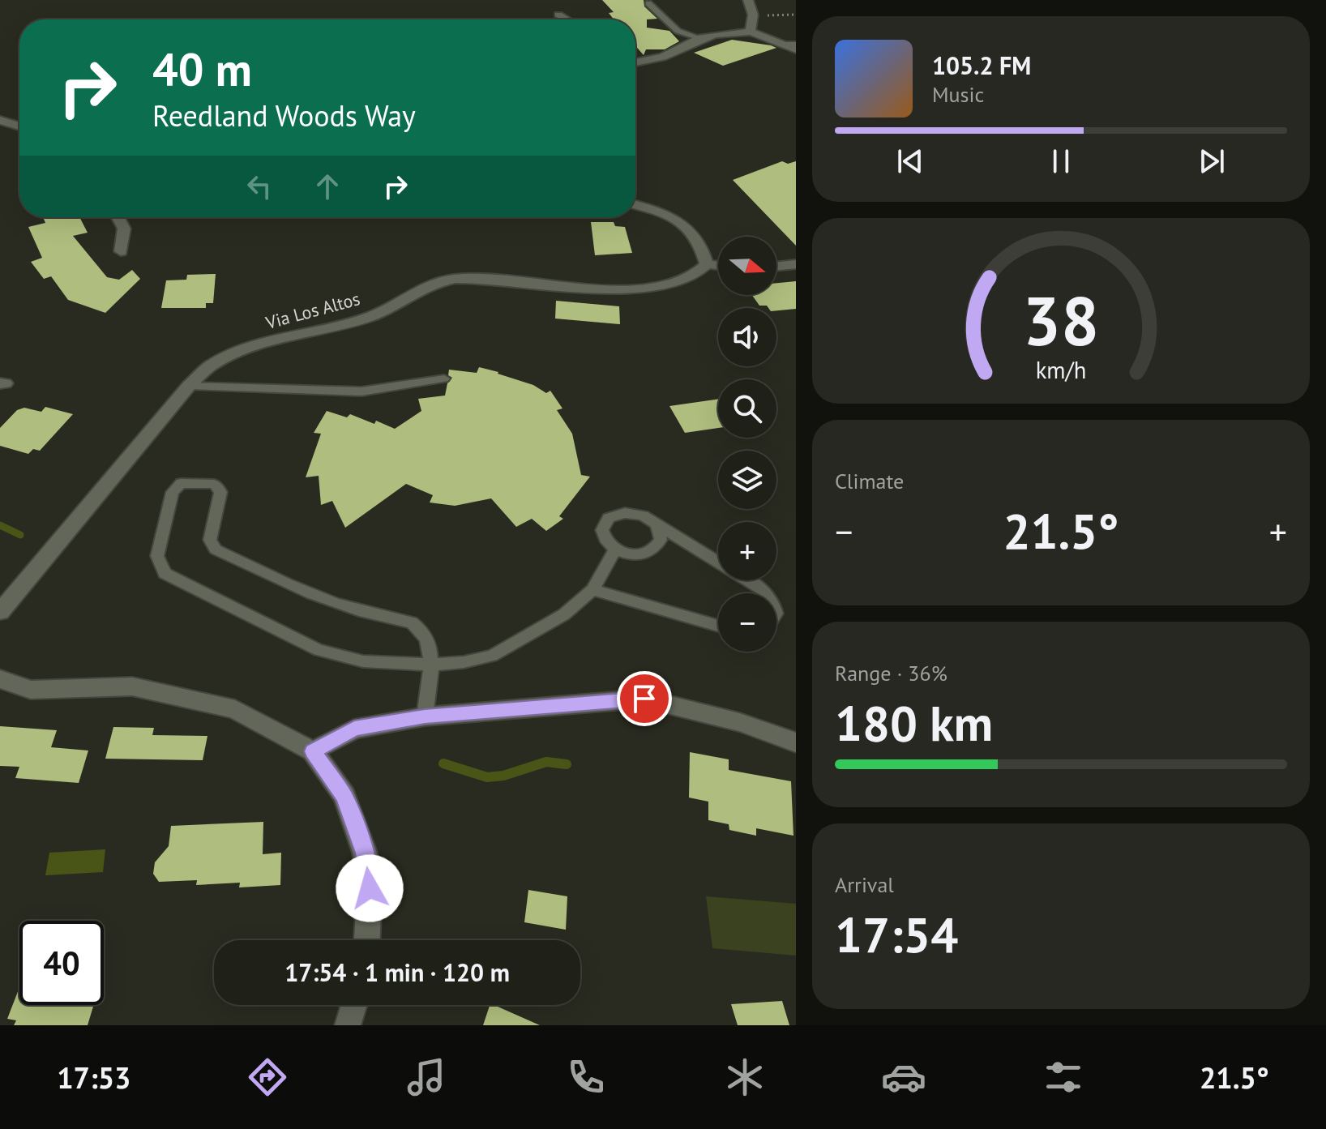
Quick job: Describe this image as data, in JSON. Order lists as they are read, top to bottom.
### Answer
{
  "streets": {
    "street": ["Via Los Altos"]
  },
  "north": "right",
  "page": {
    "turn": ["40 m", "Reedland Woods Way"],
    "song": ["105.2 FM", "Music"],
    "map_buttons": ["+", "−"],
    "tile": [
      "Climate",
      ["Range · 36%", "180 km"],
      ["Arrival", "17:54"]
    ],
    "heat": ["−", "21.5°", "+"],
    "limit": "40",
    "trip": "17:54 · 1 min · 120 m",
    "tabs": ["17:53", "21.5°"],
    "gauge": ["38", "km/h"]
  }
}
